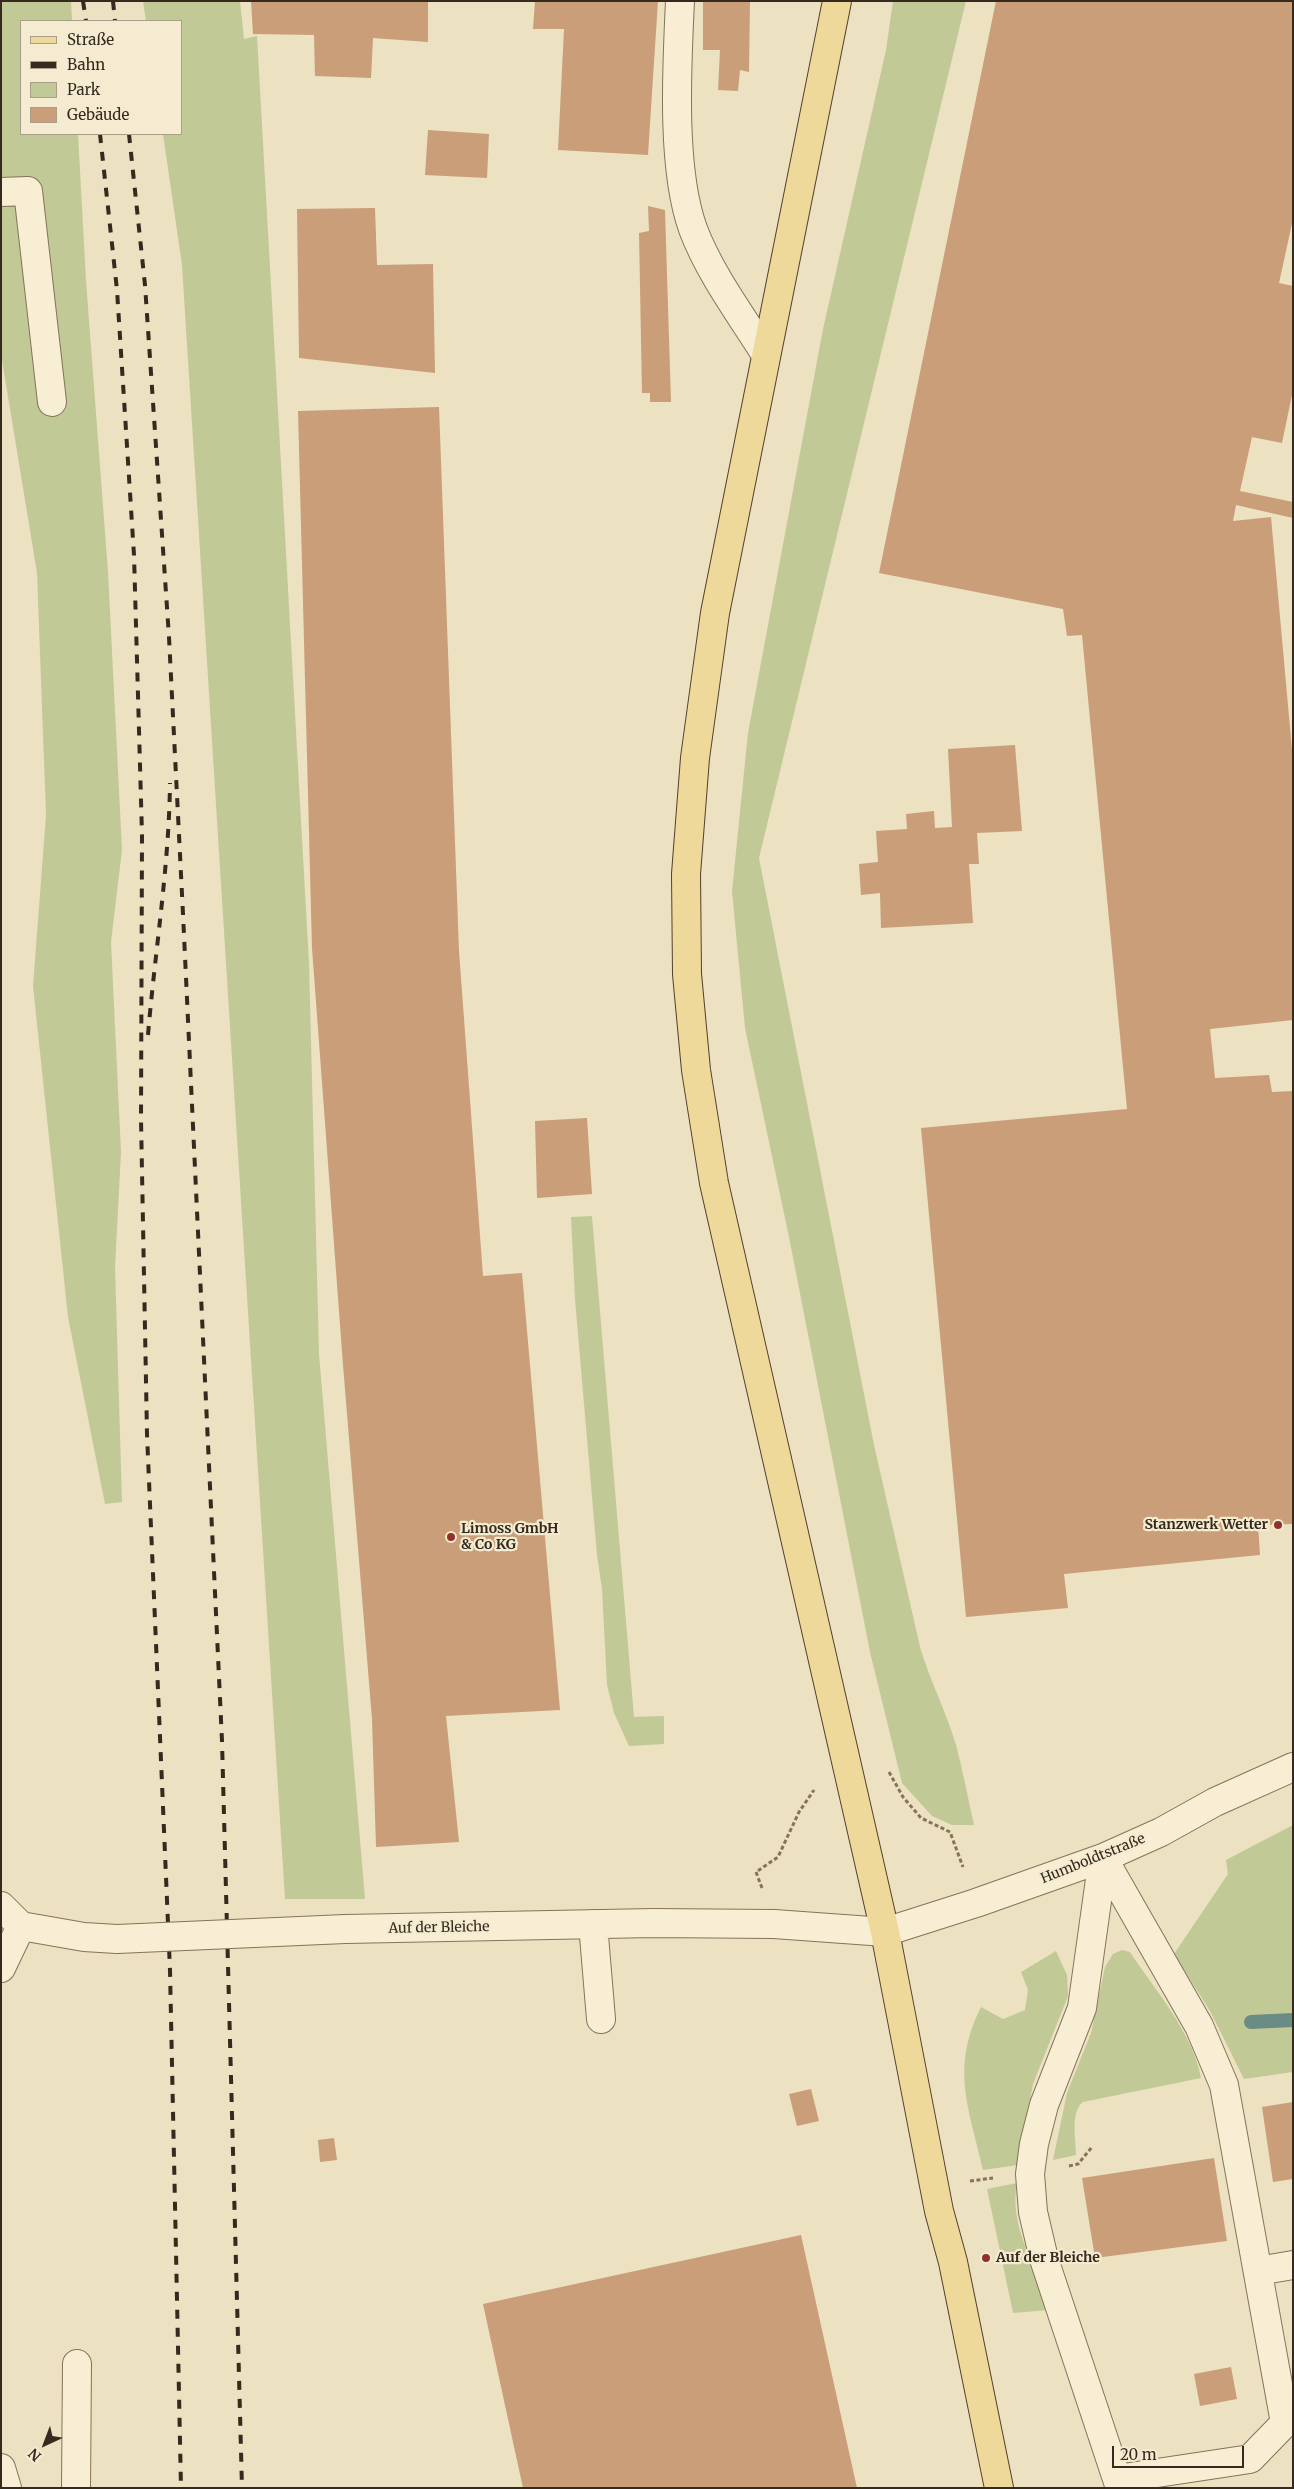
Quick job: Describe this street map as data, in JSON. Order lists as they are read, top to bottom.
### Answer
{
  "streets": {
    "street": ["Humboldtstraße", "Auf der Bleiche"]
  },
  "crossings": [
    ["Humboldtstraße", "Auf der Bleiche"]
  ],
  "places": ["Stanzwerk Wetter", "Limoss GmbH & Co KG", "Auf der Bleiche"],
  "legend": [
    "Straße",
    "Bahn",
    "Park",
    "Gebäude"
  ],
  "scale_bar": "20 m",
  "north": "bottom left"
}
